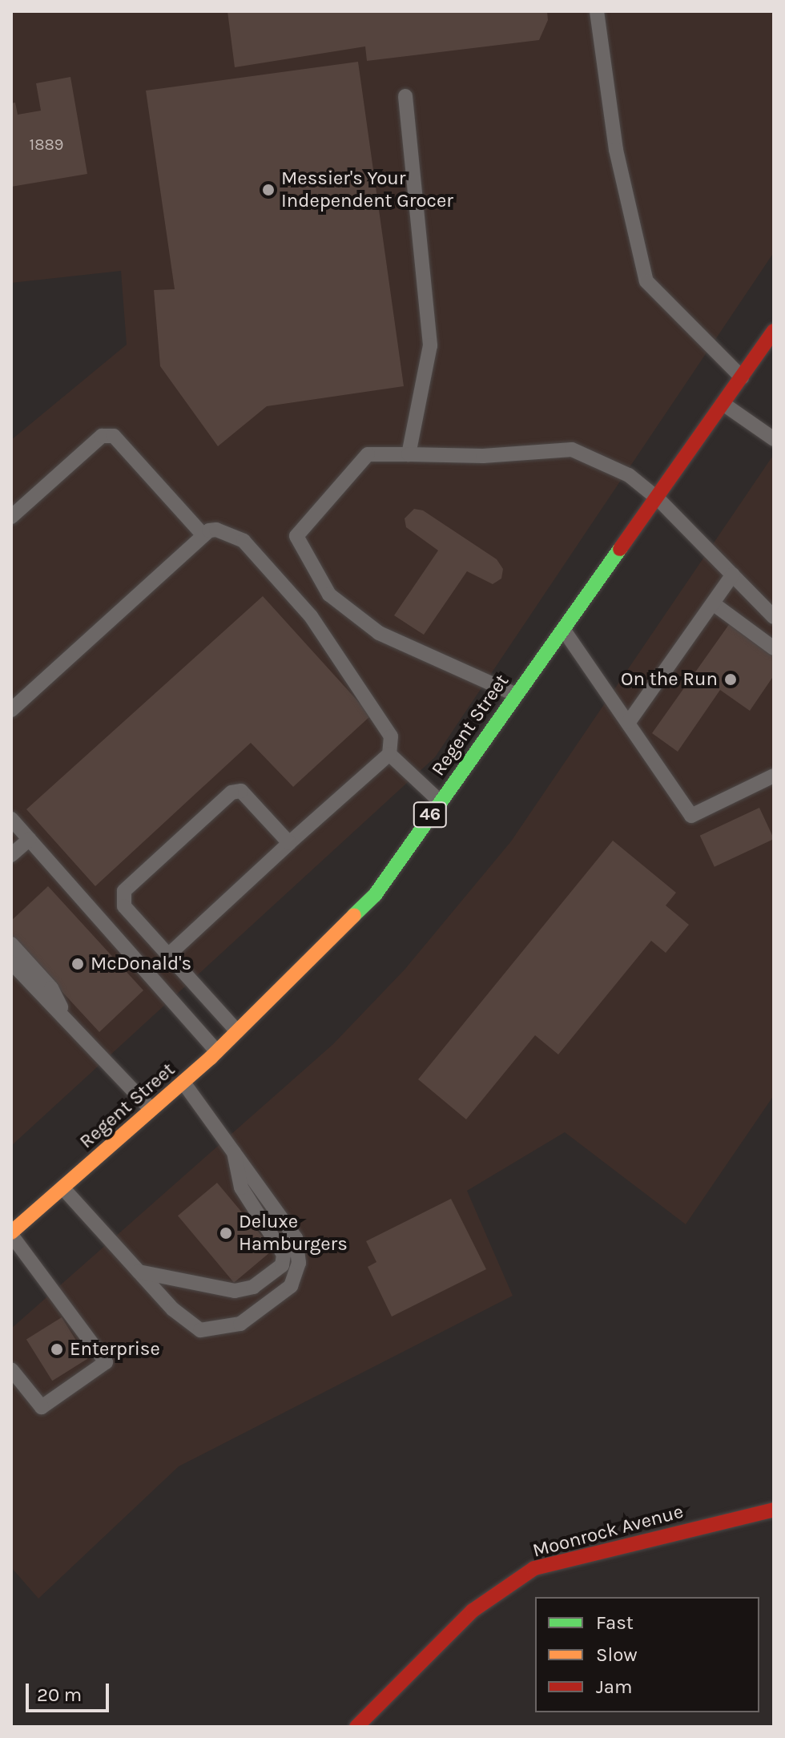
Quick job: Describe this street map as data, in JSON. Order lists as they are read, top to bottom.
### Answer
{
  "streets": {
    "main road": ["Regent Street", "46", "Moonrock Avenue"]
  },
  "places": [
    "Messier's Your Independent Grocer",
    "On the Run",
    "McDonald's",
    "Deluxe Hamburgers",
    "Enterprise"
  ],
  "house_numbers": ["1889"],
  "legend": ["Fast", "Slow", "Jam"],
  "scale_bar": "20 m"
}
